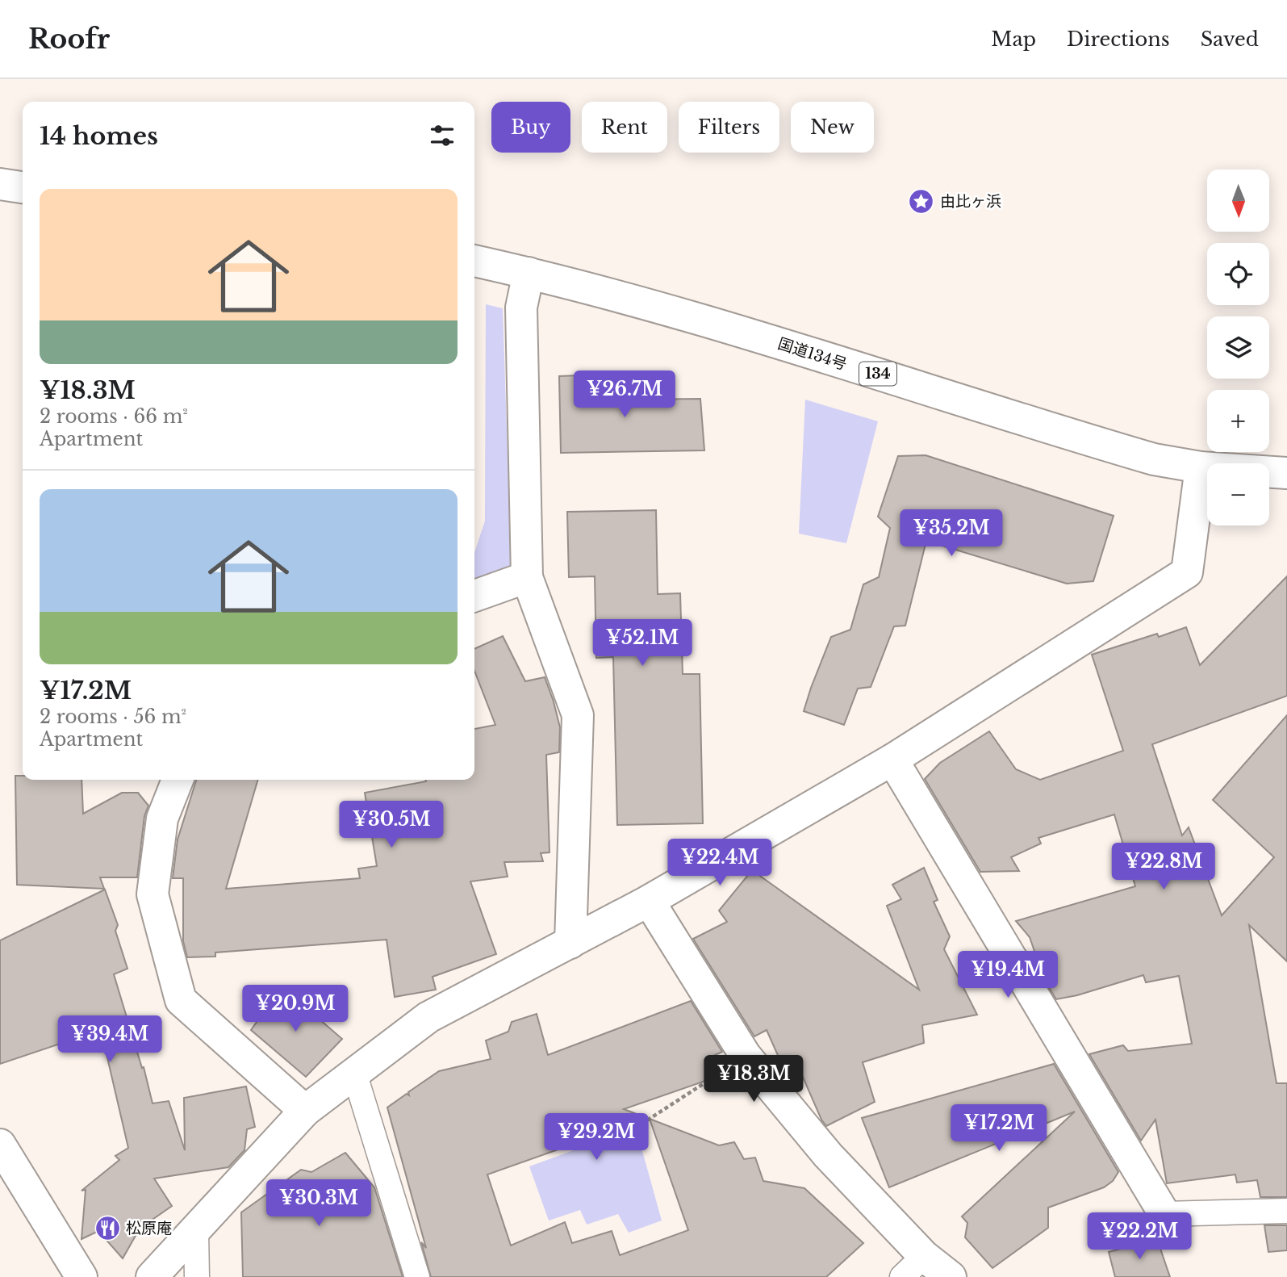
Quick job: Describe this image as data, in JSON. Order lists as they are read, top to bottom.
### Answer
{
  "streets": {
    "main road": ["国道134号", "134"]
  },
  "places": {
    "place": ["由比ヶ浜"],
    "restaurant": ["松原庵"]
  },
  "north": "bottom",
  "page": {
    "header": "Roofr",
    "nav": ["Map", "Directions", "Saved"],
    "chip": [
      "Buy",
      "Rent",
      "Filters",
      "New"
    ],
    "heading": "14 homes",
    "map_buttons": ["+", "−"],
    "list": [
      {
        "name": "¥18.3M",
        "note": "2 rooms · 66 m² · Apartment"
      },
      {
        "name": "¥17.2M",
        "note": "2 rooms · 56 m² · Apartment"
      }
    ],
    "price": [
      "¥26.7M",
      "¥35.2M",
      "¥52.1M",
      "¥30.5M",
      "¥22.4M",
      "¥22.8M",
      "¥19.4M",
      "¥20.9M",
      "¥39.4M",
      "¥18.3M",
      "¥17.2M",
      "¥29.2M",
      "¥30.3M",
      "¥22.2M"
    ]
  }
}
